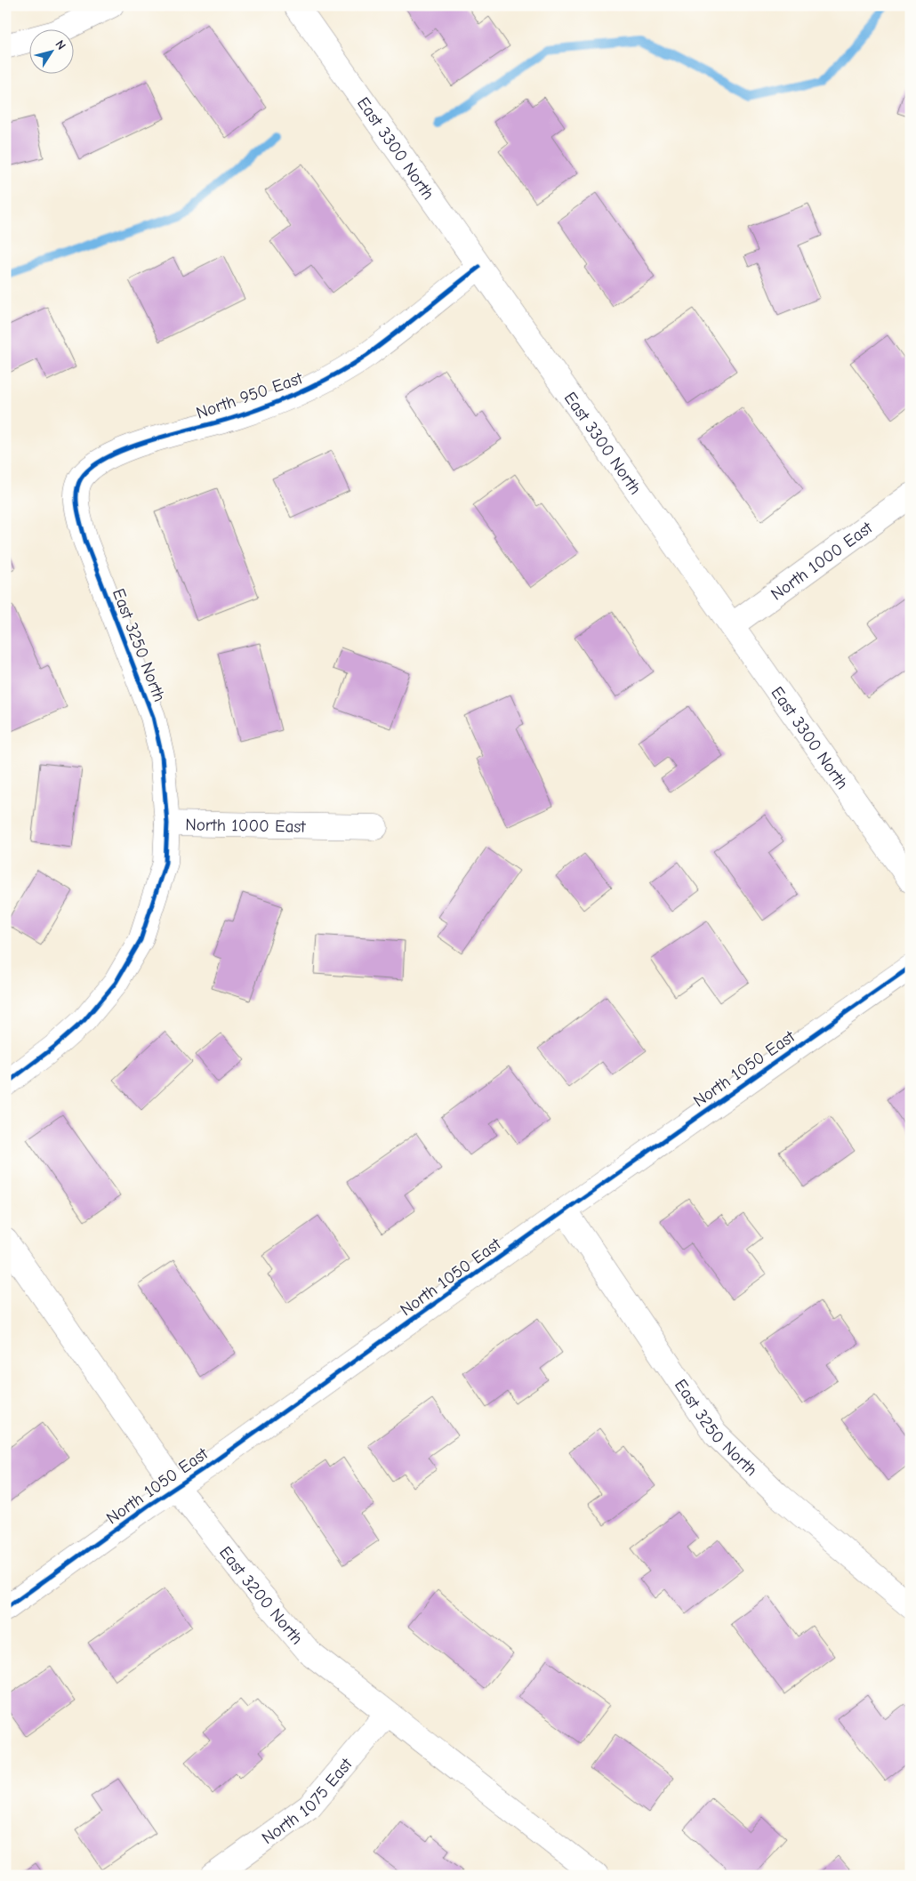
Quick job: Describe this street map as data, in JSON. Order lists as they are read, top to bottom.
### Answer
{
  "streets": {
    "street": [
      "East 3300 North",
      "North 950 East",
      "North 1000 East",
      "East 3250 North",
      "North 1050 East",
      "East 3200 North",
      "North 1075 East"
    ]
  },
  "crossings": [
    ["East 3300 North", "North 950 East"],
    ["East 3300 North", "North 1000 East"],
    ["North 950 East", "East 3250 North"],
    ["North 1000 East", "East 3250 North"],
    ["East 3250 North", "North 1050 East"],
    ["North 1050 East", "East 3200 North"],
    ["East 3200 North", "North 1075 East"]
  ],
  "north": "top right"
}
